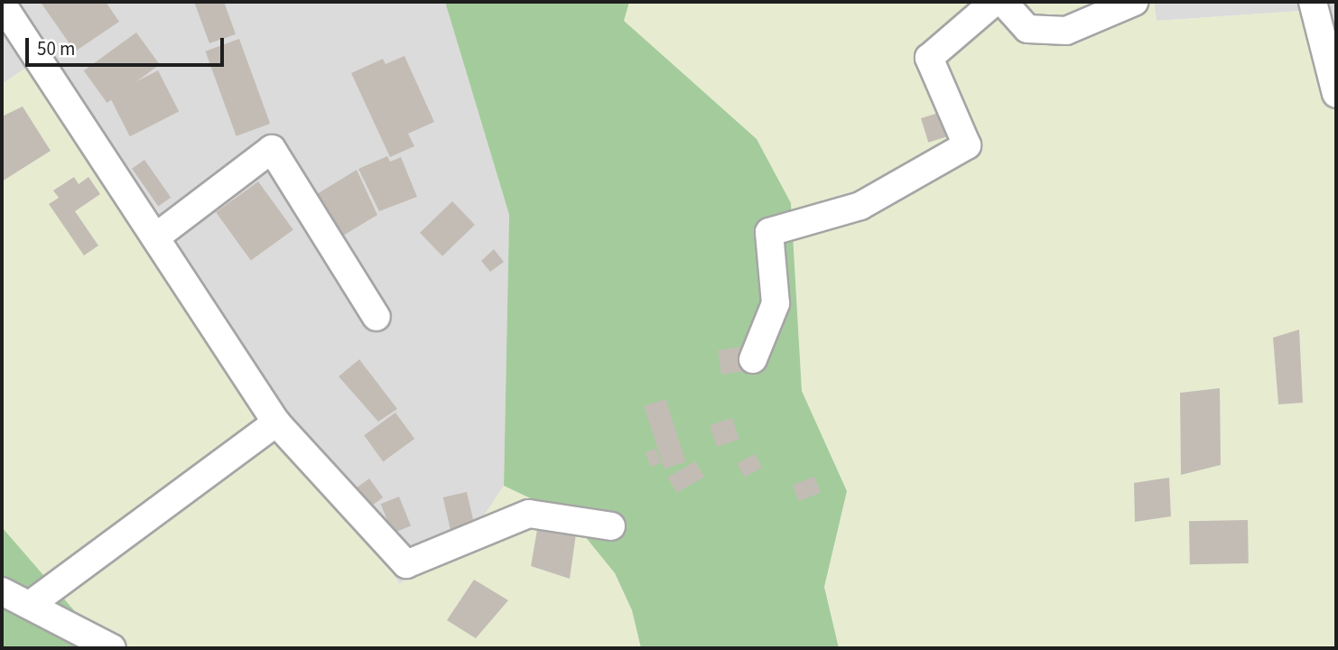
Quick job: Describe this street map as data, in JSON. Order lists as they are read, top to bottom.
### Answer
{
  "scale_bar": "50 m"
}
